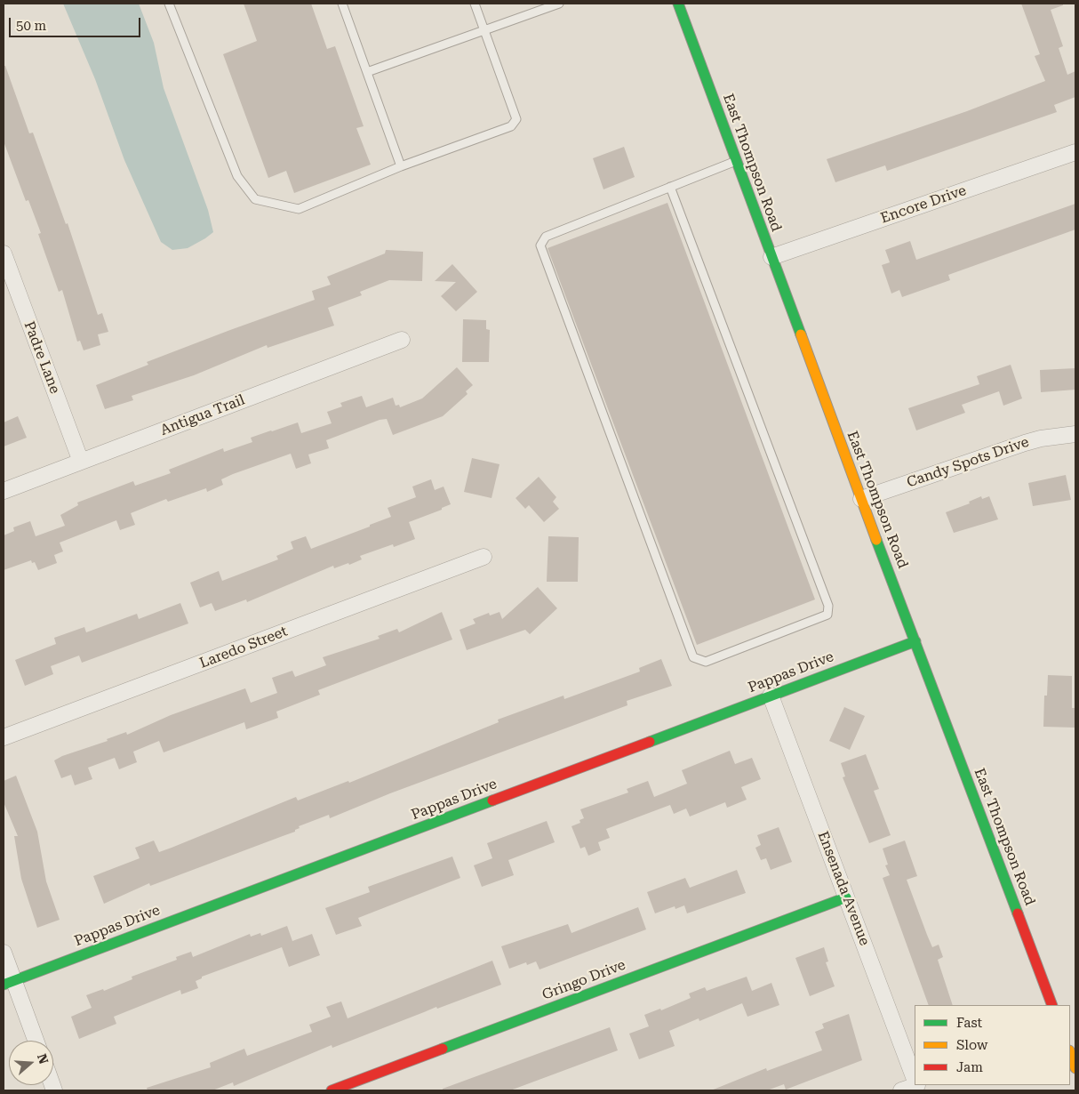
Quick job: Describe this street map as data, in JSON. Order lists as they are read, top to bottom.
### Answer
{
  "streets": {
    "street": [
      "East Thompson Road",
      "Encore Drive",
      "Padre Lane",
      "Antigua Trail",
      "Candy Spots Drive",
      "Laredo Street",
      "Pappas Drive",
      "Ensenada Avenue",
      "Gringo Drive"
    ]
  },
  "crossings": [
    ["East Thompson Road", "Encore Drive"],
    ["East Thompson Road", "Candy Spots Drive"],
    ["East Thompson Road", "Pappas Drive"],
    ["Padre Lane", "Antigua Trail"],
    ["Pappas Drive", "Ensenada Avenue"],
    ["Ensenada Avenue", "Gringo Drive"]
  ],
  "legend": ["Fast", "Slow", "Jam"],
  "scale_bar": "50 m",
  "north": "right"
}
